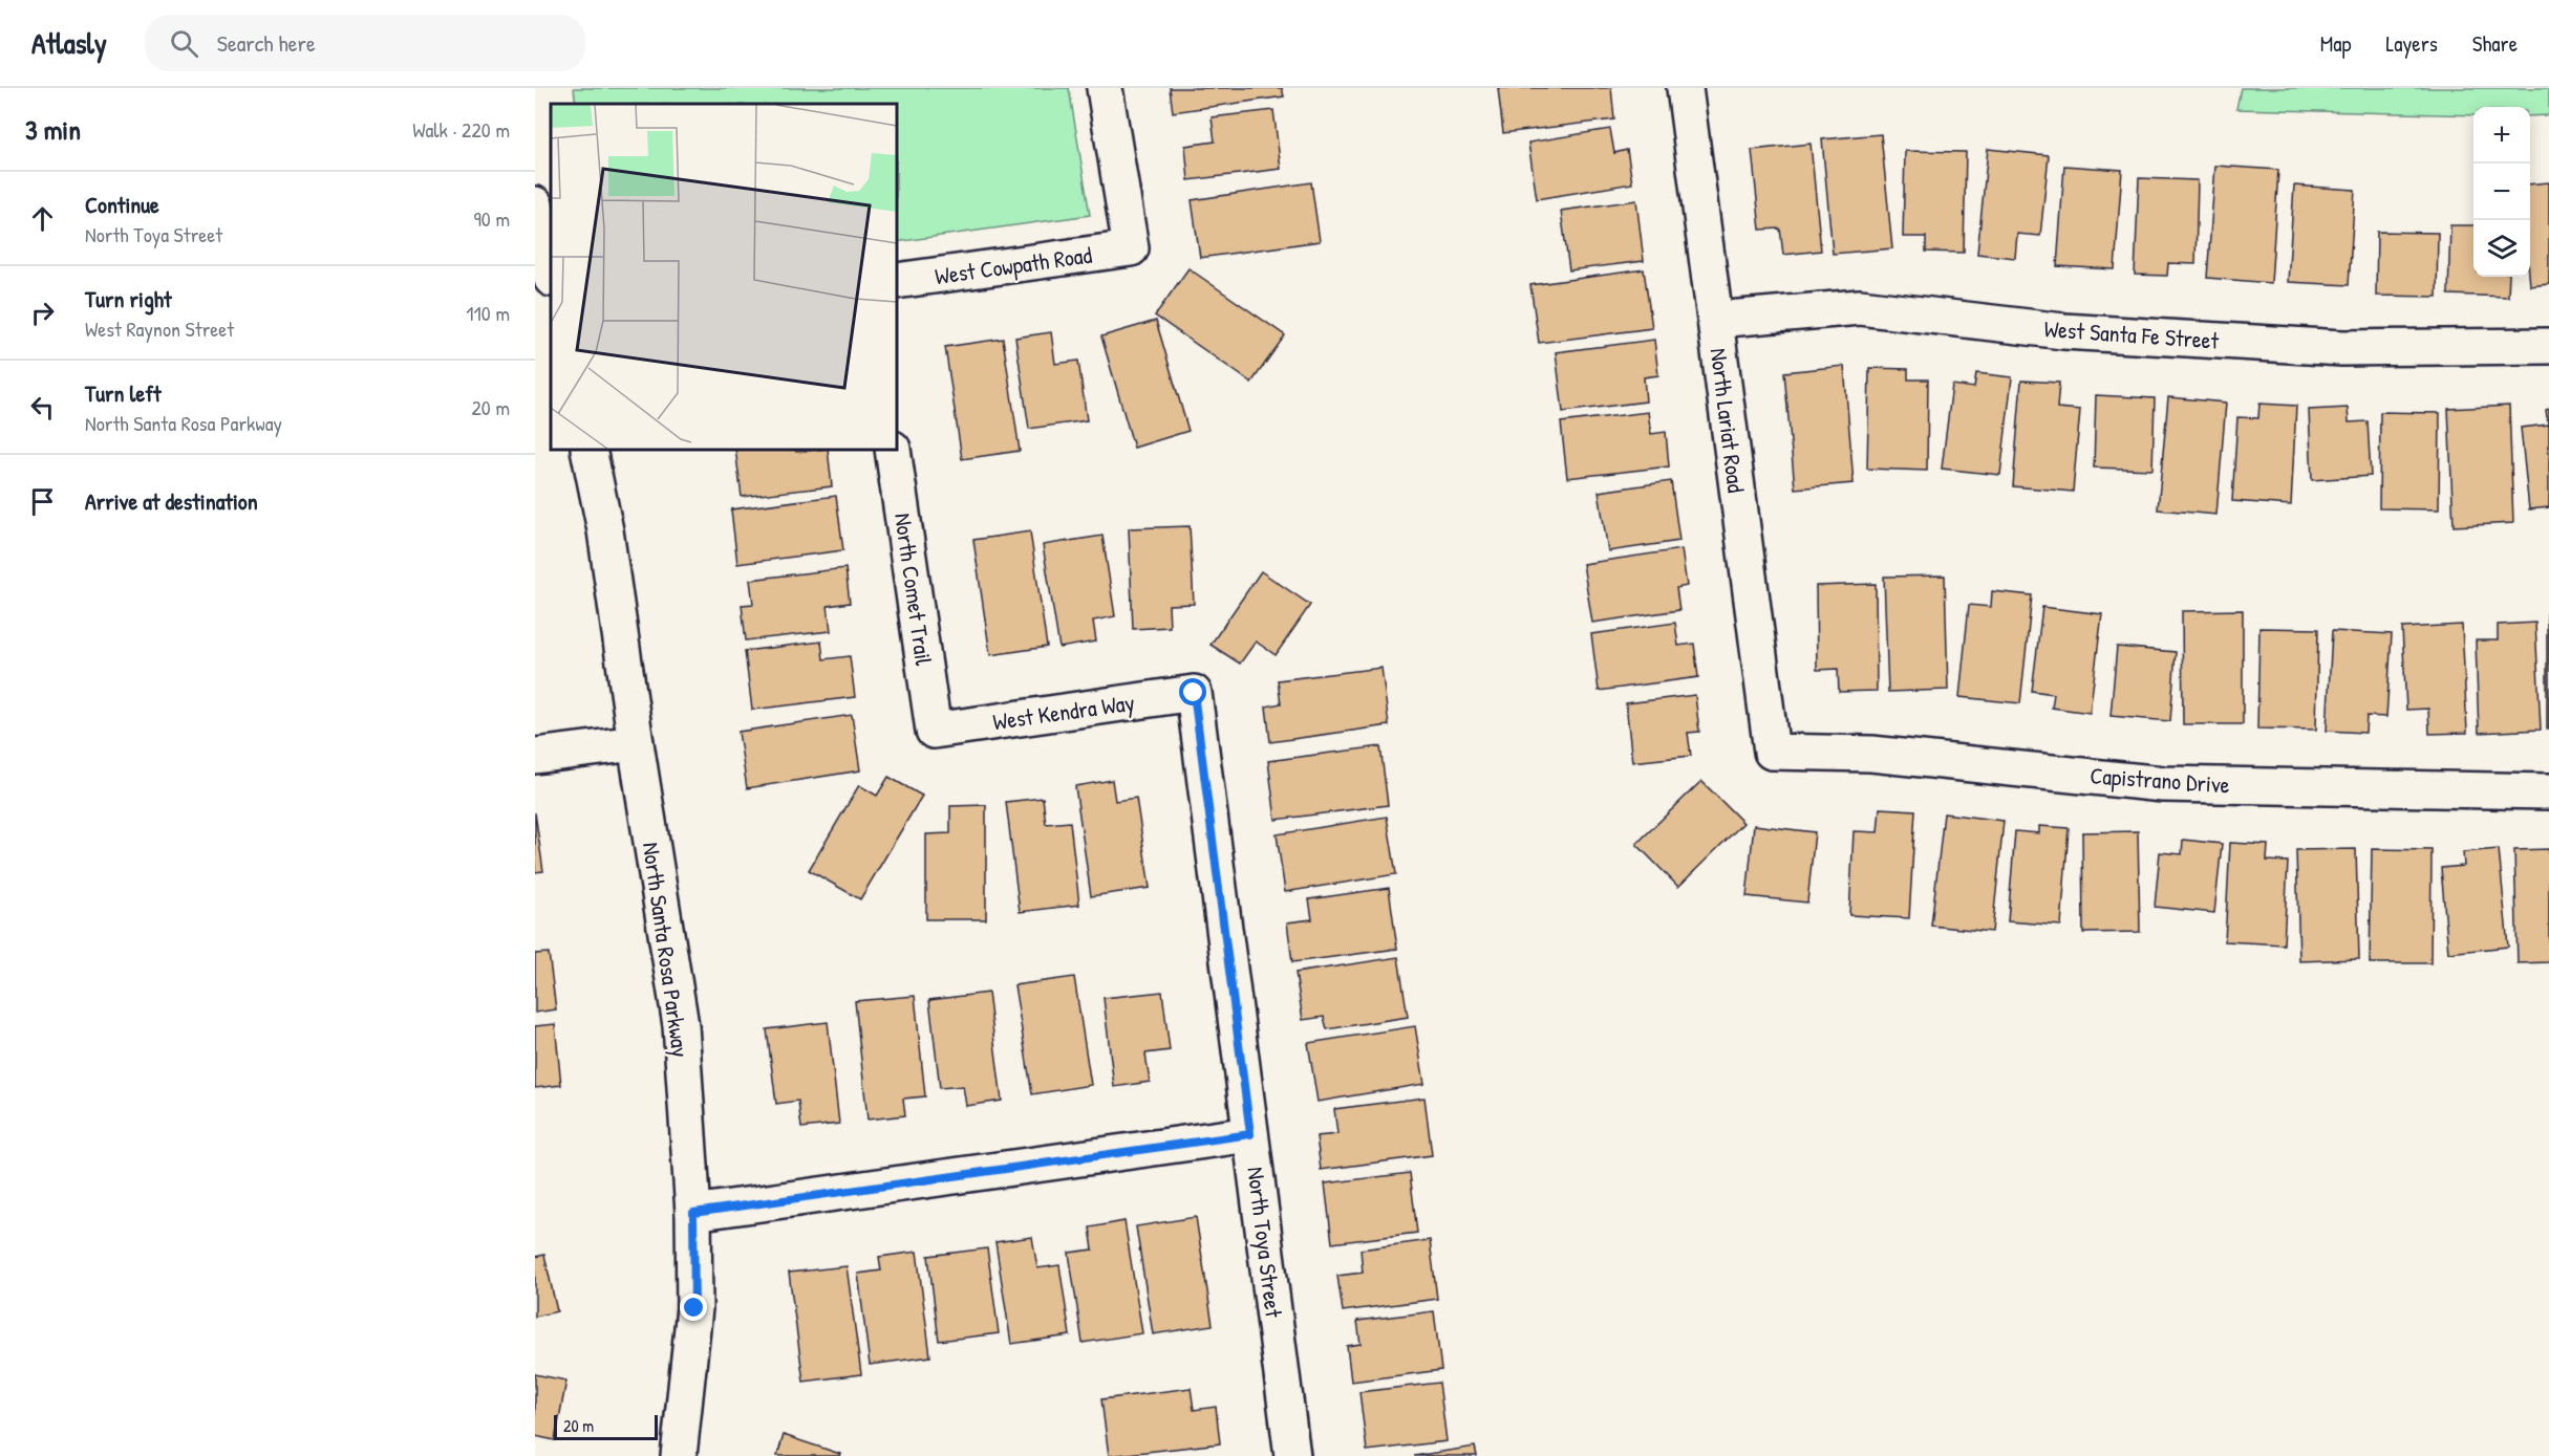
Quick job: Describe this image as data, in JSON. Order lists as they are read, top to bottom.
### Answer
{
  "streets": {
    "street": [
      "West Cowpath Road",
      "West Santa Fe Street",
      "North Lariat Road",
      "North Comet Trail",
      "West Kendra Way",
      "Capistrano Drive",
      "North Santa Rosa Parkway",
      "North Toya Street"
    ]
  },
  "crossings": [
    ["West Santa Fe Street", "North Lariat Road"],
    ["North Lariat Road", "Capistrano Drive"],
    ["North Comet Trail", "West Kendra Way"],
    ["West Kendra Way", "North Toya Street"]
  ],
  "scale_bar": "20 m",
  "page": {
    "header": "Atlasly",
    "search": "Search here",
    "nav": ["Map", "Layers", "Share"],
    "heading": ["3 min", "Walk · 220 m"],
    "map_buttons": ["+", "−"],
    "list": [
      ["Continue", "North Toya Street", "90 m"],
      ["Turn right", "West Raynon Street", "110 m"],
      ["Turn left", "North Santa Rosa Parkway", "20 m"],
      "Arrive at destination"
    ],
    "scale": "20 m"
  }
}
